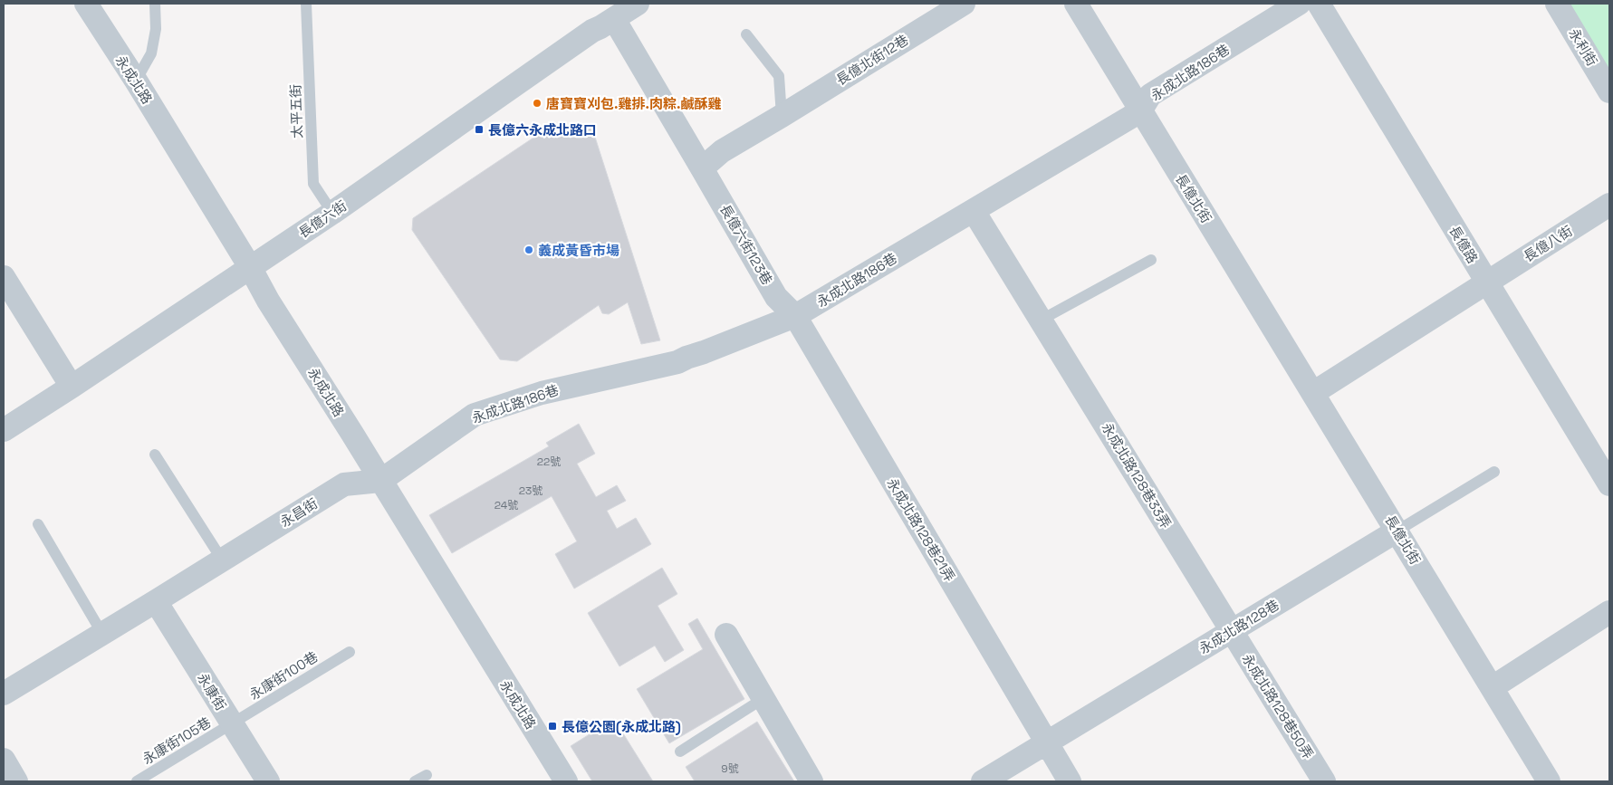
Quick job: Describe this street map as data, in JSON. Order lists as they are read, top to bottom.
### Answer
{
  "streets": {
    "street": [
      "永利街",
      "長億北街12巷",
      "永成北路186巷",
      "永成北路",
      "長億北街",
      "長億六街",
      "長億八街",
      "長億六街123巷",
      "長億路",
      "永成北路128巷33弄",
      "永昌街",
      "永成北路128巷21弄",
      "永成北路128巷",
      "永康街",
      "永成北路128巷50弄"
    ],
    "lane": ["太平五街", "永康街100巷", "永康街105巷"]
  },
  "crossings": [
    ["永成北路186巷", "永成北路"],
    ["永成北路186巷", "長億北街"],
    ["永成北路186巷", "長億六街123巷"],
    ["永成北路186巷", "永成北路128巷33弄"],
    ["永成北路186巷", "永昌街"],
    ["永成北路186巷", "永成北路128巷21弄"],
    ["永成北路", "長億六街"],
    ["永成北路", "永昌街"],
    ["太平五街", "長億六街"],
    ["長億北街", "永成北路128巷"],
    ["長億六街", "長億六街123巷"],
    ["長億八街", "長億路"],
    ["長億六街123巷", "永成北路128巷21弄"],
    ["永成北路128巷33弄", "永成北路128巷"],
    ["永成北路128巷33弄", "永成北路128巷50弄"],
    ["永昌街", "永康街"],
    ["永成北路128巷21弄", "永成北路128巷"],
    ["永成北路128巷", "永成北路128巷50弄"],
    ["永康街100巷", "永康街"],
    ["永康街100巷", "永康街105巷"],
    ["永康街", "永康街105巷"]
  ],
  "places": {
    "other": ["唐寶寶刈包.雞排.肉粽.鹹酥雞", "義成黃昏市場"],
    "transit": ["長億六永成北路口", "長億公園(永成北路)"]
  },
  "house_numbers": [
    "22號",
    "23號",
    "24號",
    "9號"
  ]
}
